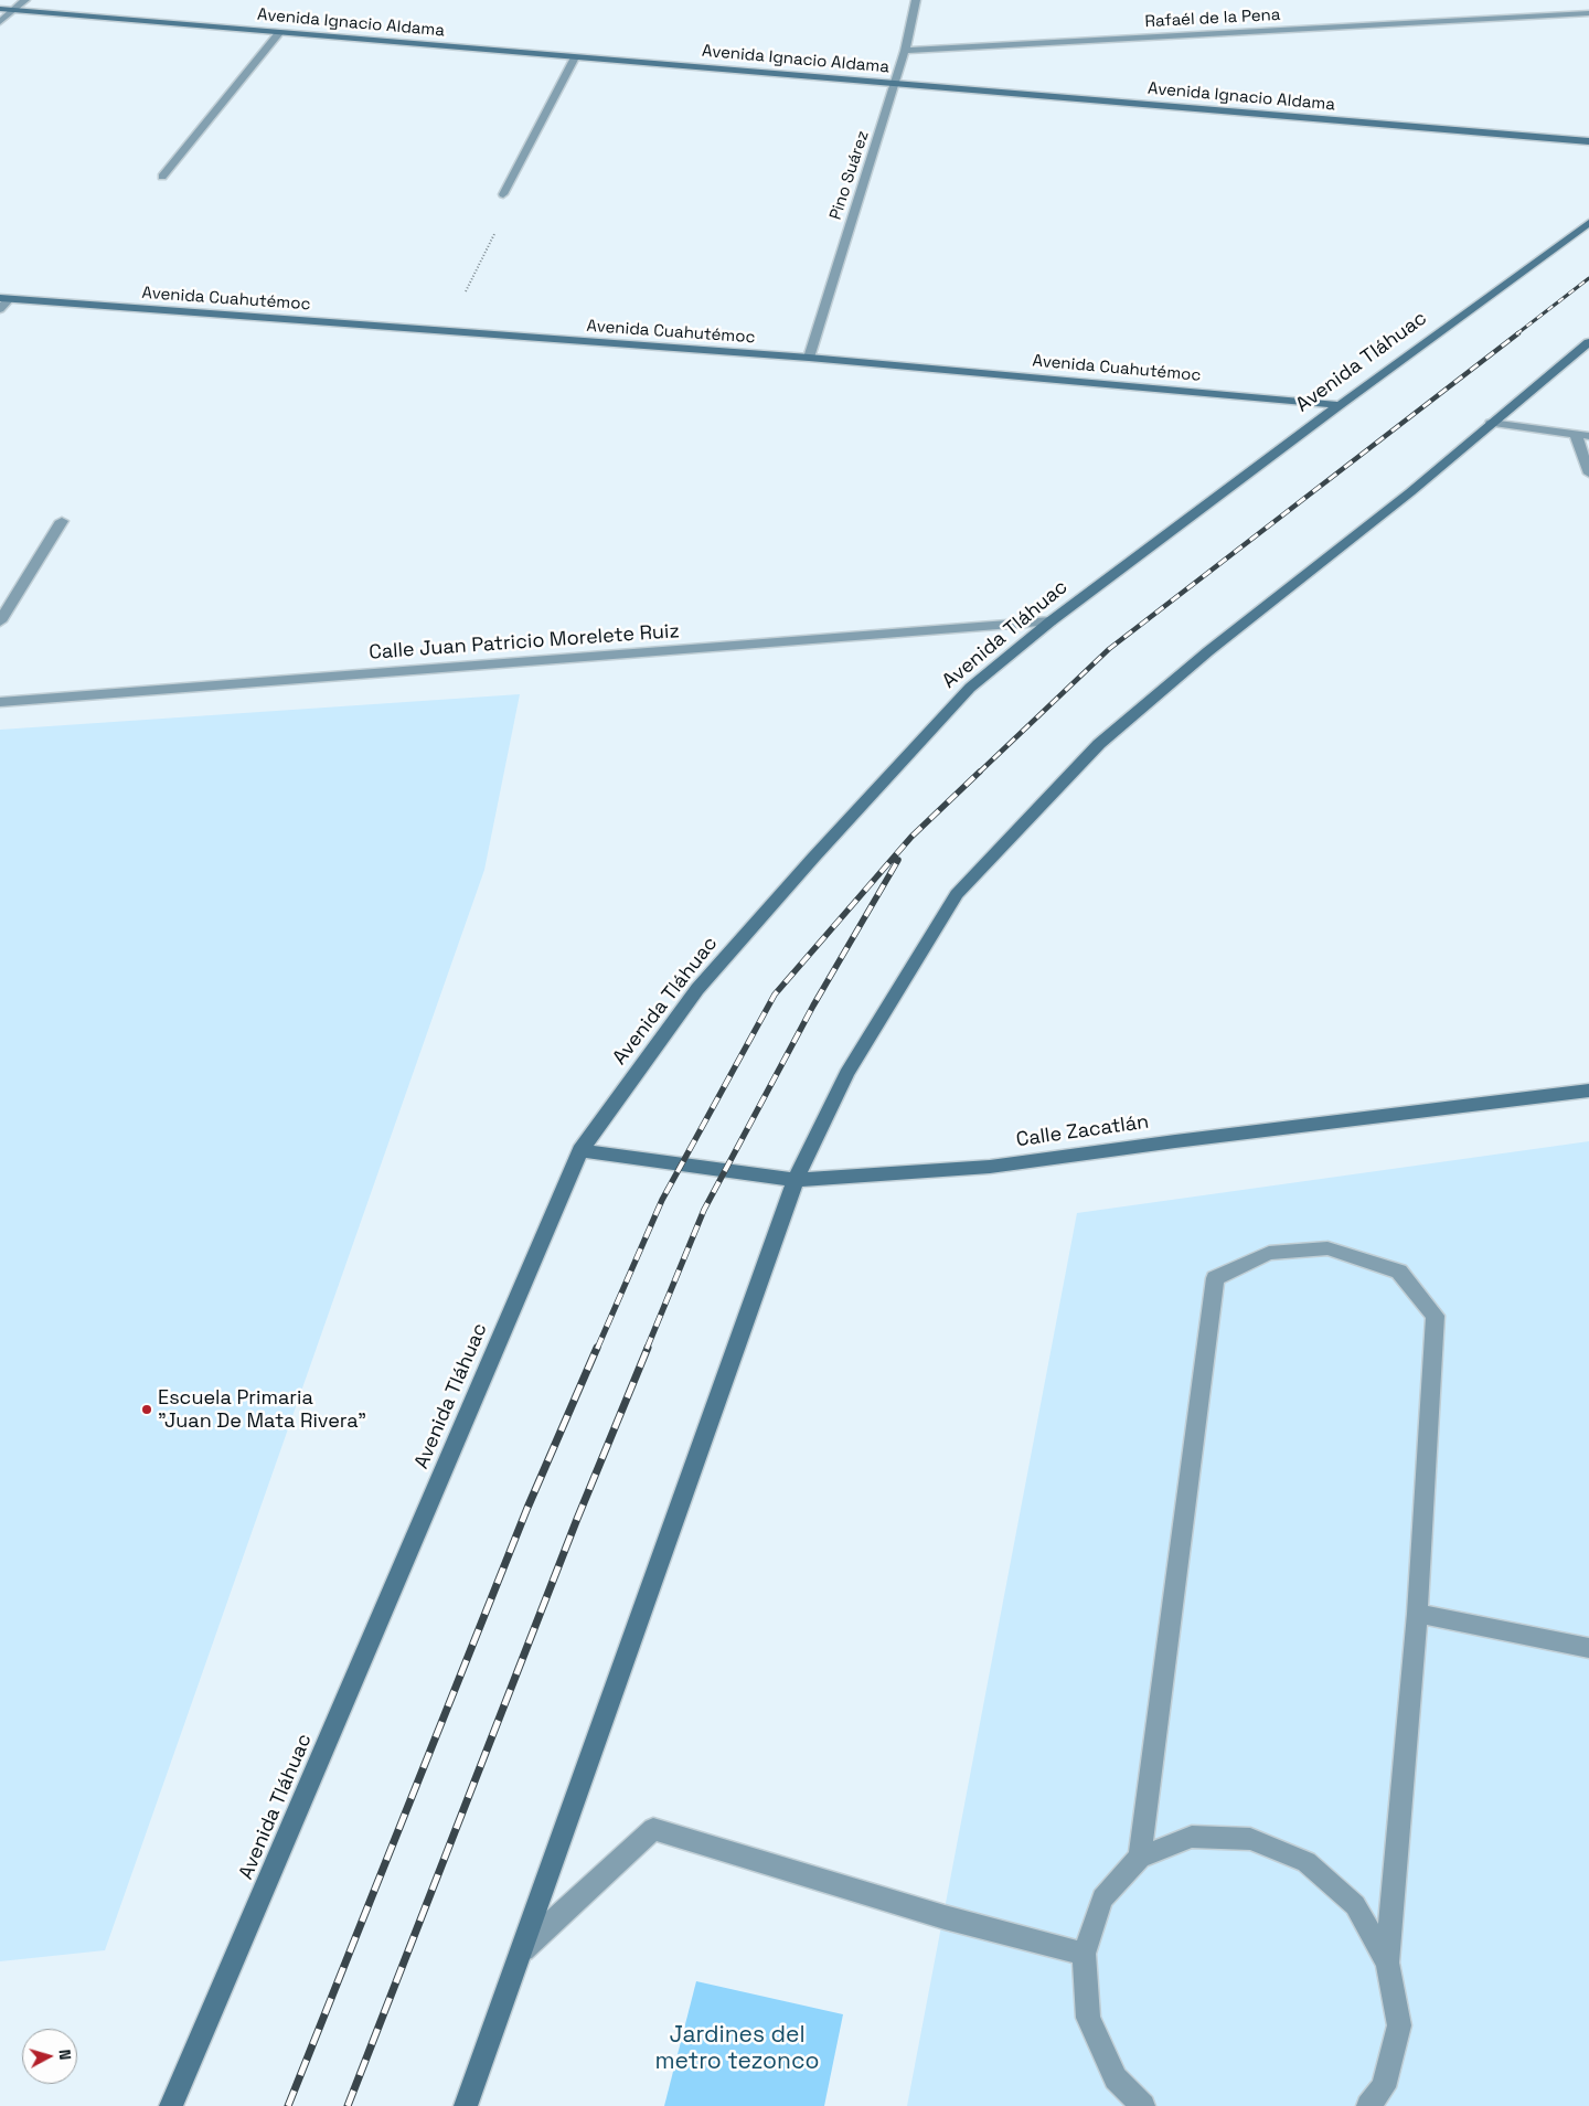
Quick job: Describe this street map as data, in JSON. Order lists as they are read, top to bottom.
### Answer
{
  "streets": {
    "main road": [
      "Avenida Ignacio Aldama",
      "Avenida Cuahutémoc",
      "Avenida Tláhuac",
      "Calle Zacatlán"
    ],
    "street": ["Rafaél de la Pena", "Pino Suárez", "Calle Juan Patricio Morelete Ruiz"]
  },
  "crossings": [
    ["Rafaél de la Pena", "Pino Suárez"],
    ["Avenida Ignacio Aldama", "Pino Suárez"],
    ["Pino Suárez", "Avenida Cuahutémoc"],
    ["Avenida Cuahutémoc", "Avenida Tláhuac"],
    ["Avenida Tláhuac", "Calle Juan Patricio Morelete Ruiz"],
    ["Avenida Tláhuac", "Calle Zacatlán"]
  ],
  "parks": ["Jardines del metro tezonco"],
  "places": ["Escuela Primaria \"Juan De Mata Rivera\""],
  "north": "right"
}
